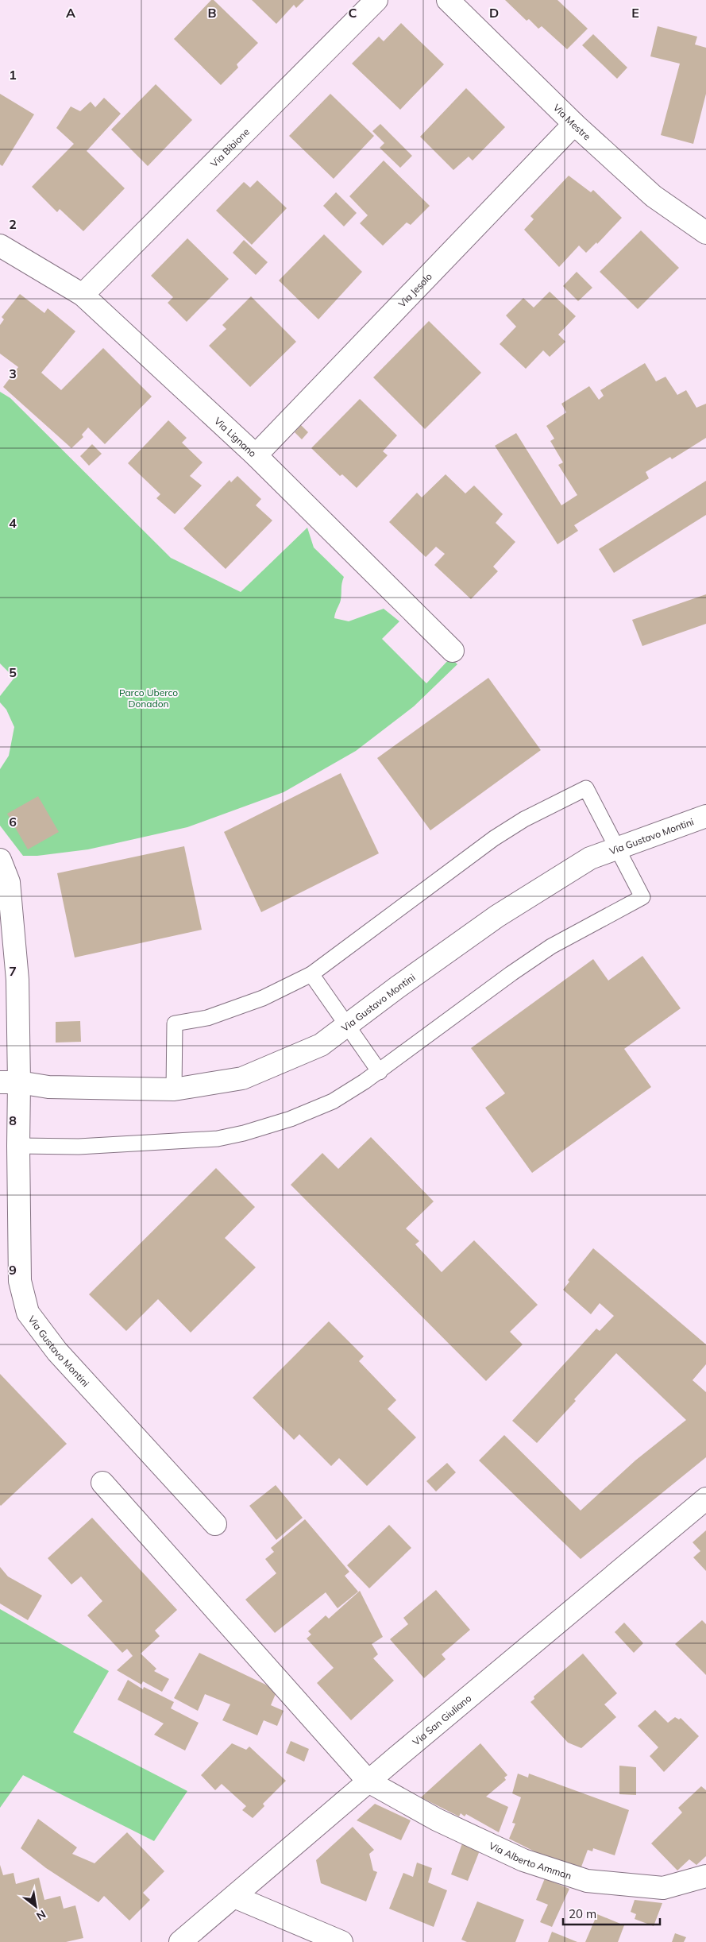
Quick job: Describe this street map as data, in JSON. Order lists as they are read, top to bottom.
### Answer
{
  "streets": {
    "street": [
      "Via Mestre",
      "Via Bibione",
      "Via Jesolo",
      "Via Lignano",
      "Via Gustavo Montini",
      "Via San Giuliano",
      "Via Alberto Amman"
    ]
  },
  "crossings": [
    ["Via Mestre", "Via Jesolo"],
    ["Via Bibione", "Via Lignano"],
    ["Via Jesolo", "Via Lignano"],
    ["Via San Giuliano", "Via Alberto Amman"]
  ],
  "parks": ["Parco Uberco Donadon"],
  "scale_bar": "20 m",
  "north": "bottom right",
  "grid": {
    "columns": [
      "A",
      "B",
      "C",
      "D",
      "E"
    ],
    "rows": [
      "1",
      "2",
      "3",
      "4",
      "5",
      "6",
      "7",
      "8",
      "9"
    ]
  }
}
